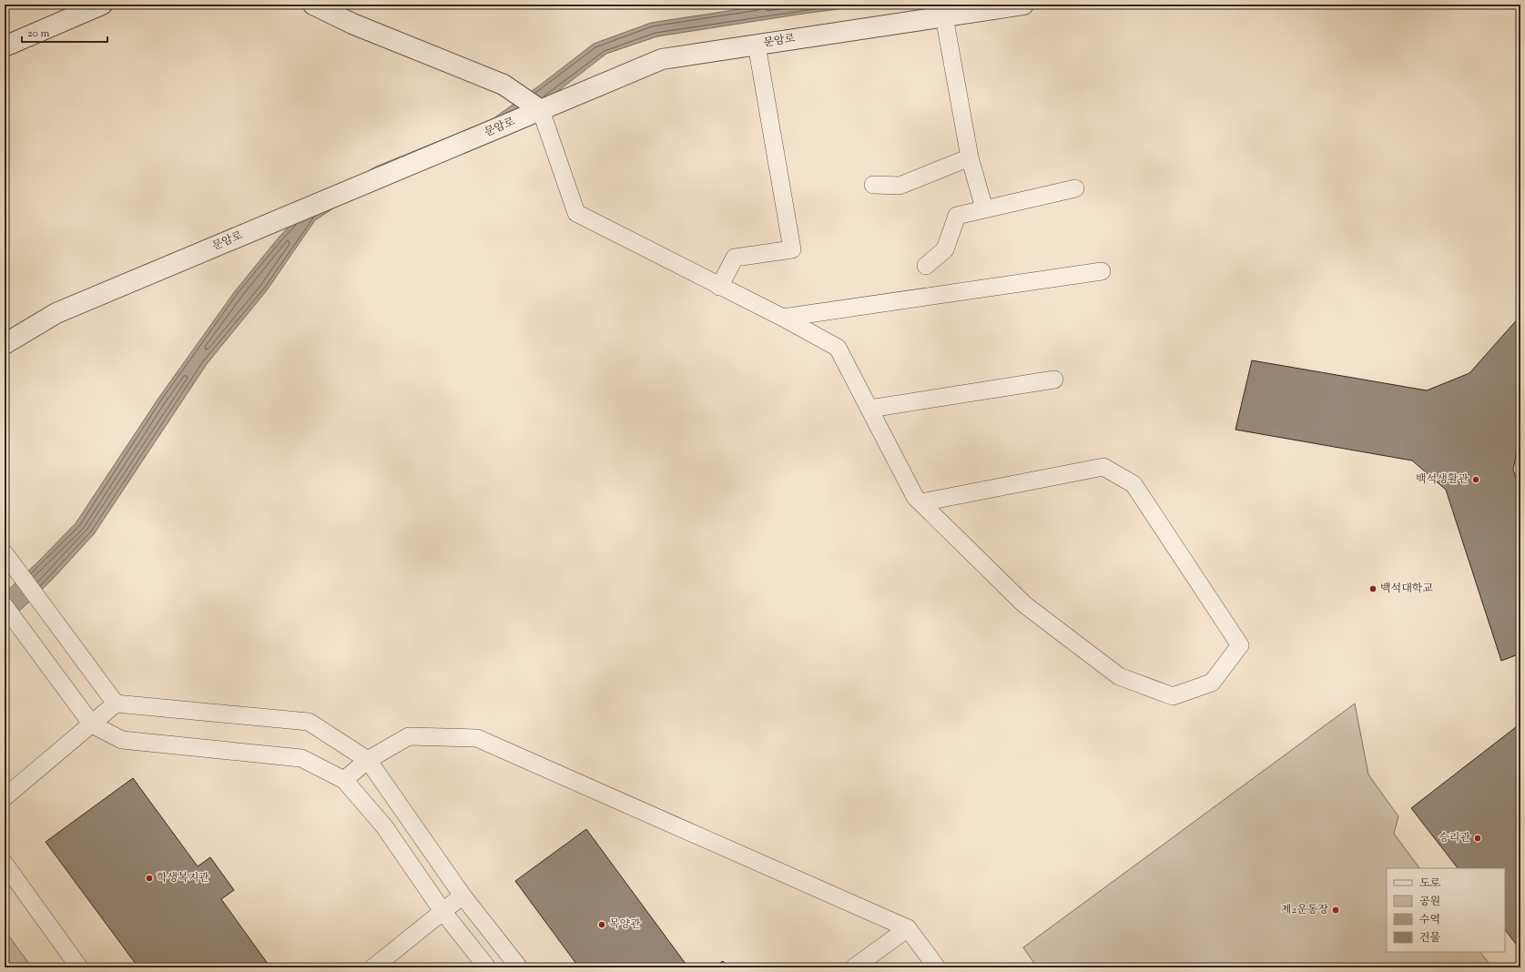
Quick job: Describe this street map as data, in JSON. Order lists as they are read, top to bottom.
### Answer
{
  "streets": {
    "street": ["문암로"]
  },
  "places": [
    "백석생활관",
    "백석대학교",
    "승리관",
    "학생복지관",
    "제2운동장",
    "목양관"
  ],
  "legend": [
    "도로",
    "공원",
    "수역",
    "건물"
  ],
  "scale_bar": "20 m"
}
